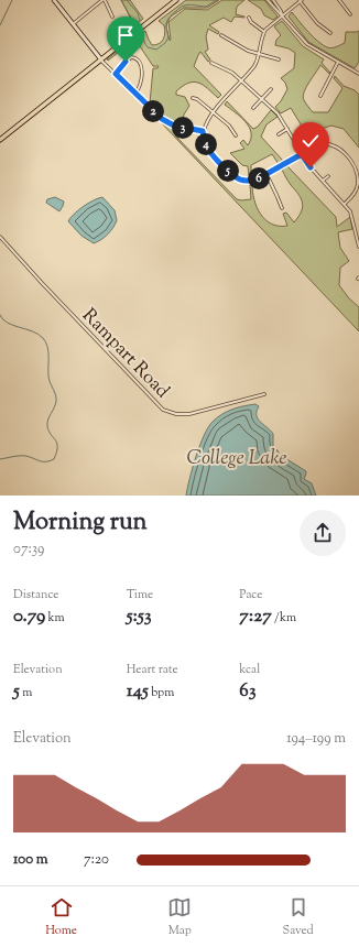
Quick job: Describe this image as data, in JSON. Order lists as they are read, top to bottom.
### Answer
{
  "streets": {
    "street": ["Rampart Road"]
  },
  "water": ["College Lake"],
  "page": {
    "pins": [
      "2",
      "3",
      "4",
      "5",
      "6"
    ],
    "heading": ["Morning run", "07:39"],
    "stats": [
      ["Distance", "0.79 km"],
      ["Time", "5:53"],
      ["Pace", "7:27 /km"],
      ["Elevation", "5 m"],
      ["Heart rate", "145 bpm"],
      ["kcal", "63"]
    ],
    "chart": ["Elevation", "194–199 m"],
    "list": [
      {
        "name": "100 m",
        "note": "7:20"
      }
    ],
    "tabs": ["Home", "Map", "Saved"]
  }
}
